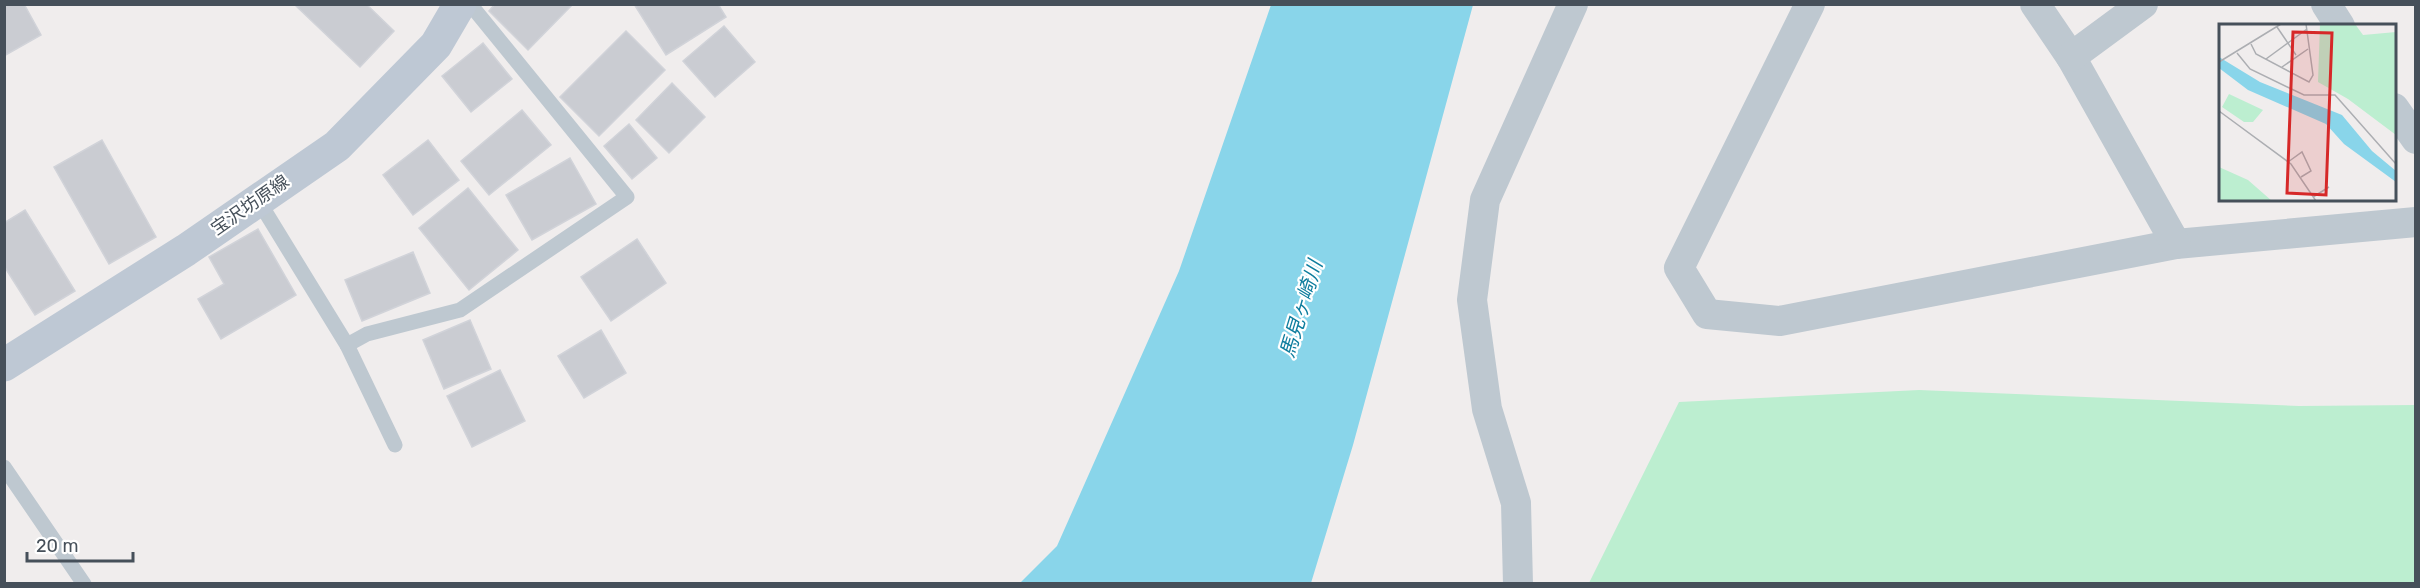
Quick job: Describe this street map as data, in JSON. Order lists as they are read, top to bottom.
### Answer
{
  "streets": {
    "main road": ["宝沢坊原線"]
  },
  "water": ["馬見ヶ崎川"],
  "scale_bar": "20 m"
}
